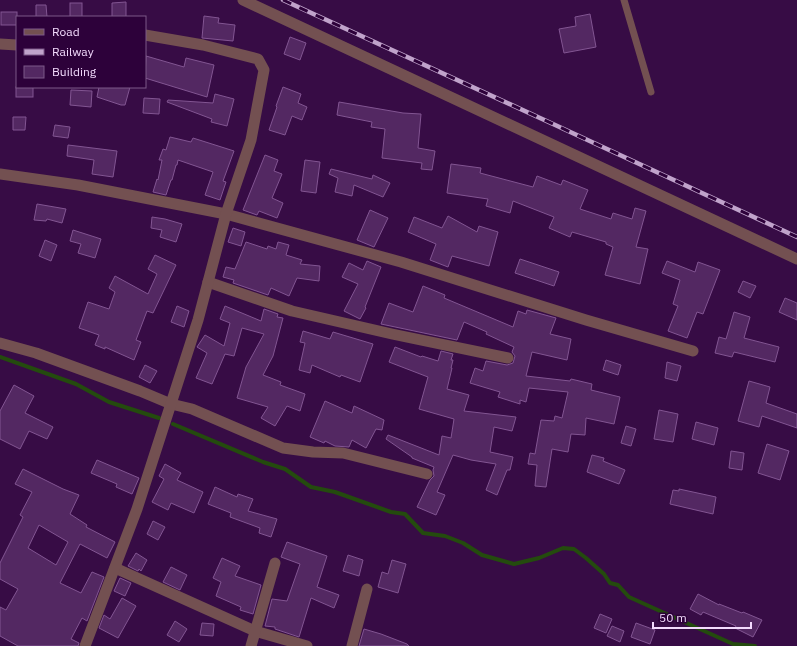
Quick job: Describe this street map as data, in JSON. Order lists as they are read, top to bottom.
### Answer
{
  "legend": ["Road", "Railway", "Building"],
  "scale_bar": "50 m"
}
